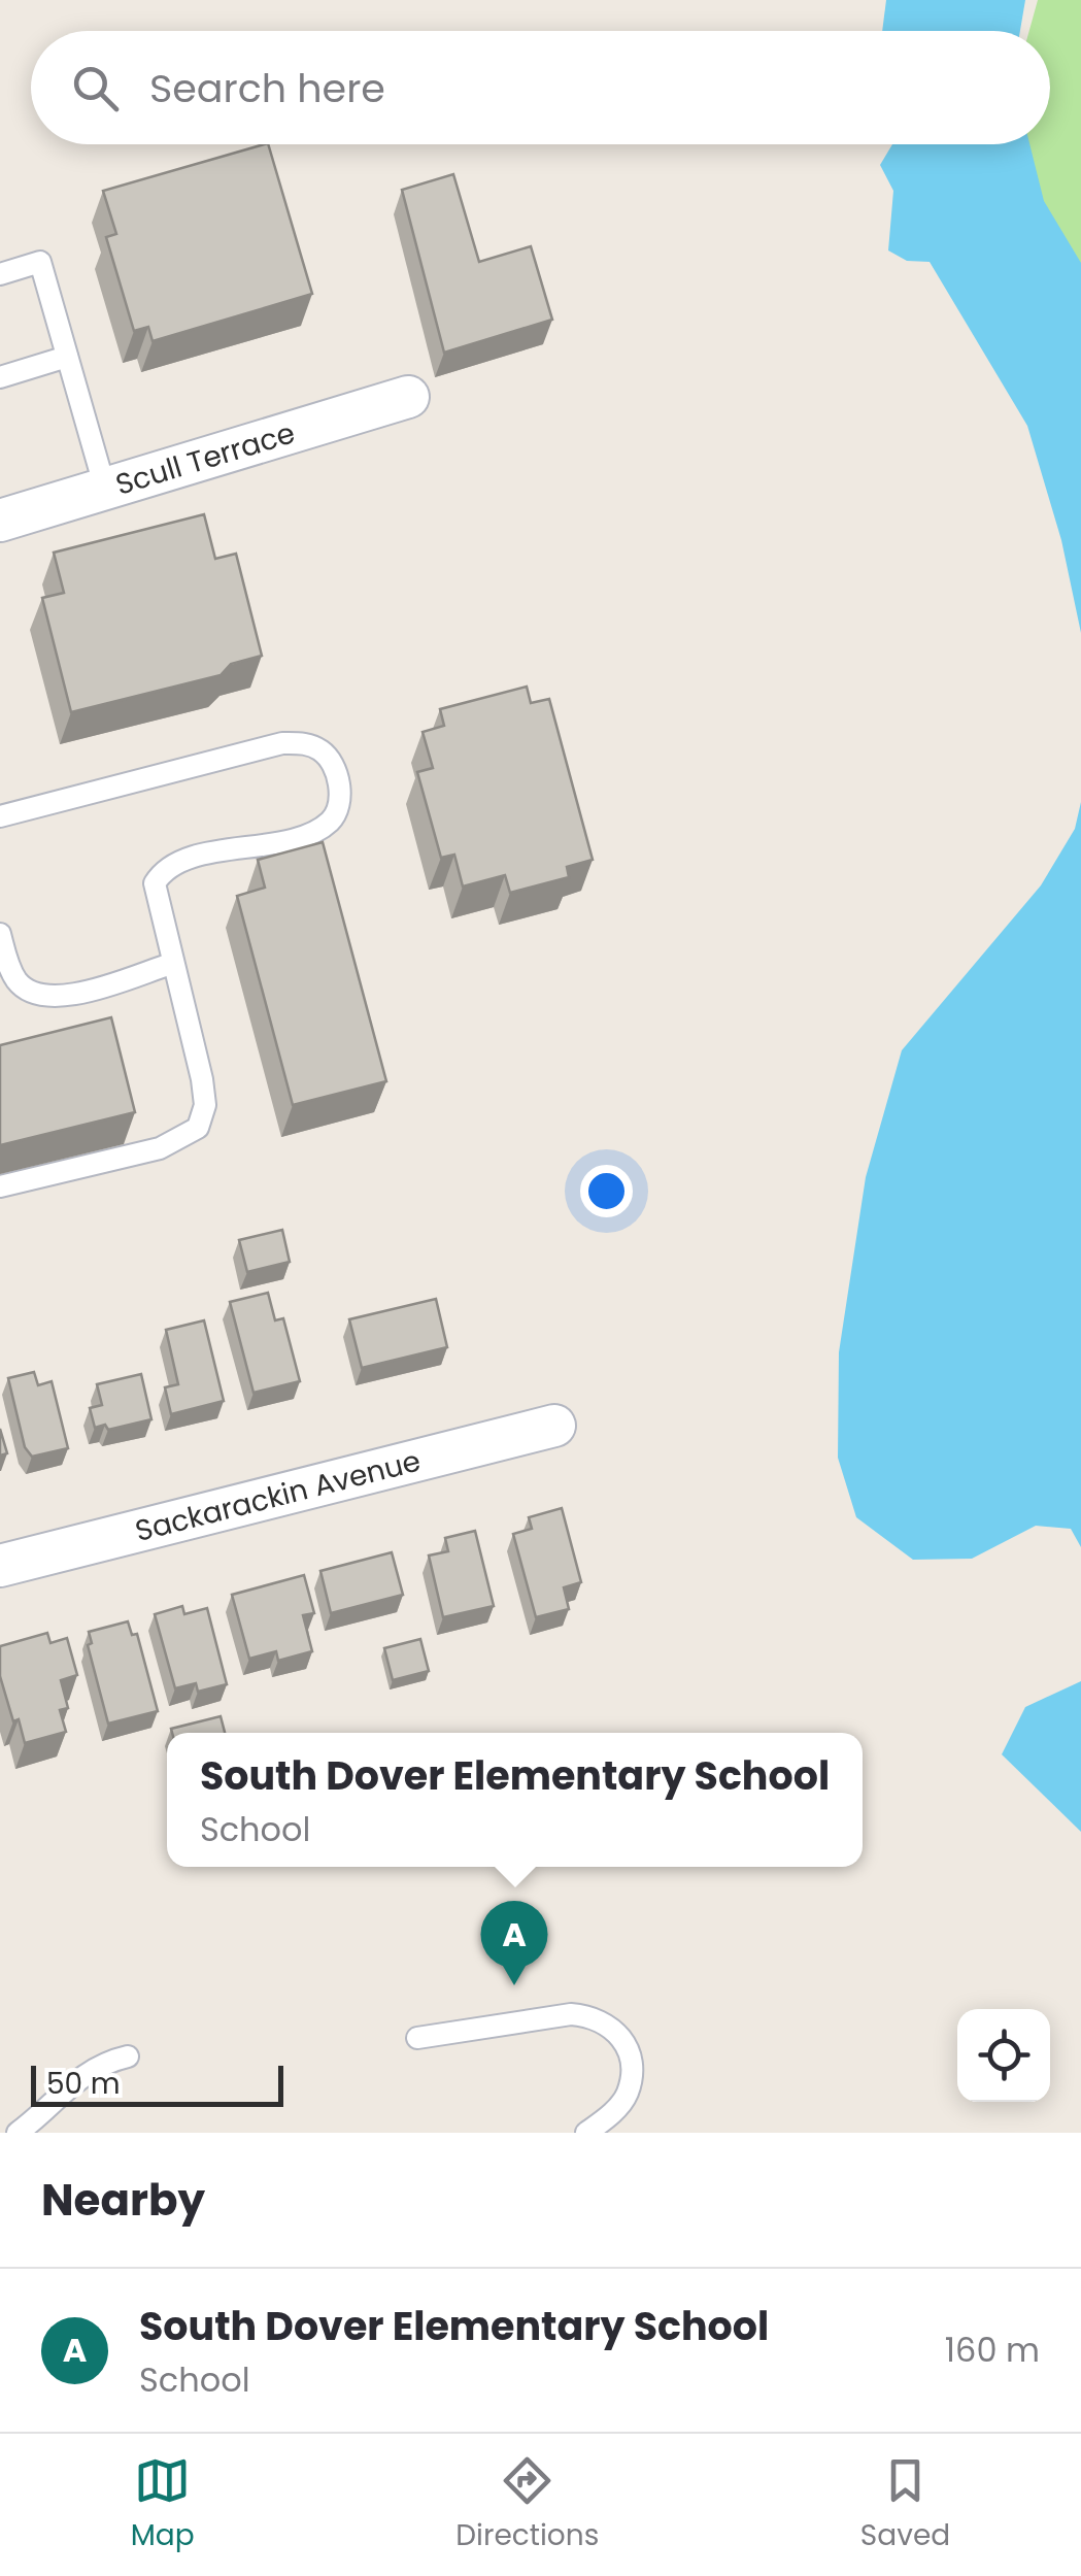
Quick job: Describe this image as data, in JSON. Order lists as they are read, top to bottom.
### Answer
{
  "streets": {
    "street": ["Scull Terrace", "Sackarackin Avenue"]
  },
  "scale_bar": "50 m",
  "page": {
    "search": "Search here",
    "popup": ["South Dover Elementary School", "School"],
    "pins": "A",
    "scale": "50 m",
    "heading": "Nearby",
    "list": [
      {
        "mark": "A",
        "name": "South Dover Elementary School",
        "note": "School",
        "value": "160 m"
      }
    ],
    "nav": ["Map", "Directions", "Saved"]
  }
}
